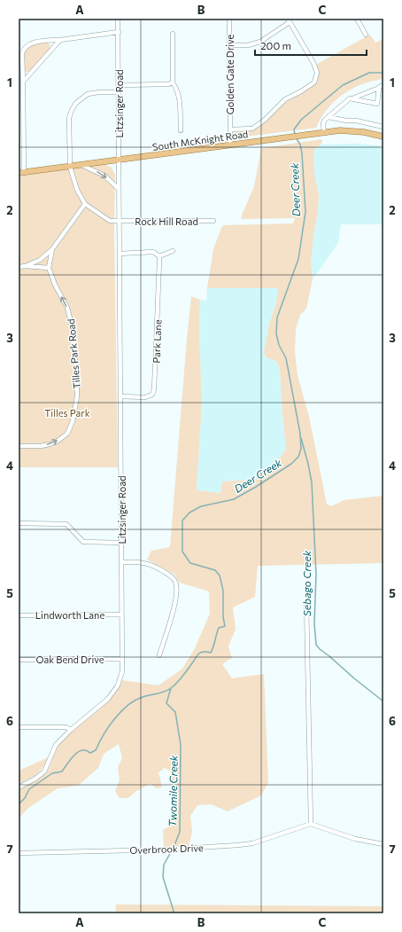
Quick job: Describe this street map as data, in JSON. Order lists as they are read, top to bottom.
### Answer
{
  "streets": {
    "main road": ["South McKnight Road"],
    "street": [
      "Golden Gate Drive",
      "Litzsinger Road",
      "Rock Hill Road",
      "Park Lane",
      "Tilles Park Road",
      "Lindworth Lane",
      "Oak Bend Drive",
      "Overbrook Drive"
    ]
  },
  "crossings": [
    ["Golden Gate Drive", "South McKnight Road"],
    ["Litzsinger Road", "South McKnight Road"],
    ["Litzsinger Road", "Rock Hill Road"],
    ["Litzsinger Road", "Park Lane"],
    ["Litzsinger Road", "Lindworth Lane"],
    ["Litzsinger Road", "Oak Bend Drive"]
  ],
  "one_way": ["Tilles Park Road"],
  "water": ["Deer Creek", "Sebago Creek", "Twomile Creek"],
  "parks": ["Tilles Park"],
  "scale_bar": "200 m",
  "grid": {
    "columns": ["A", "B", "C"],
    "rows": [
      "1",
      "2",
      "3",
      "4",
      "5",
      "6",
      "7"
    ]
  }
}
